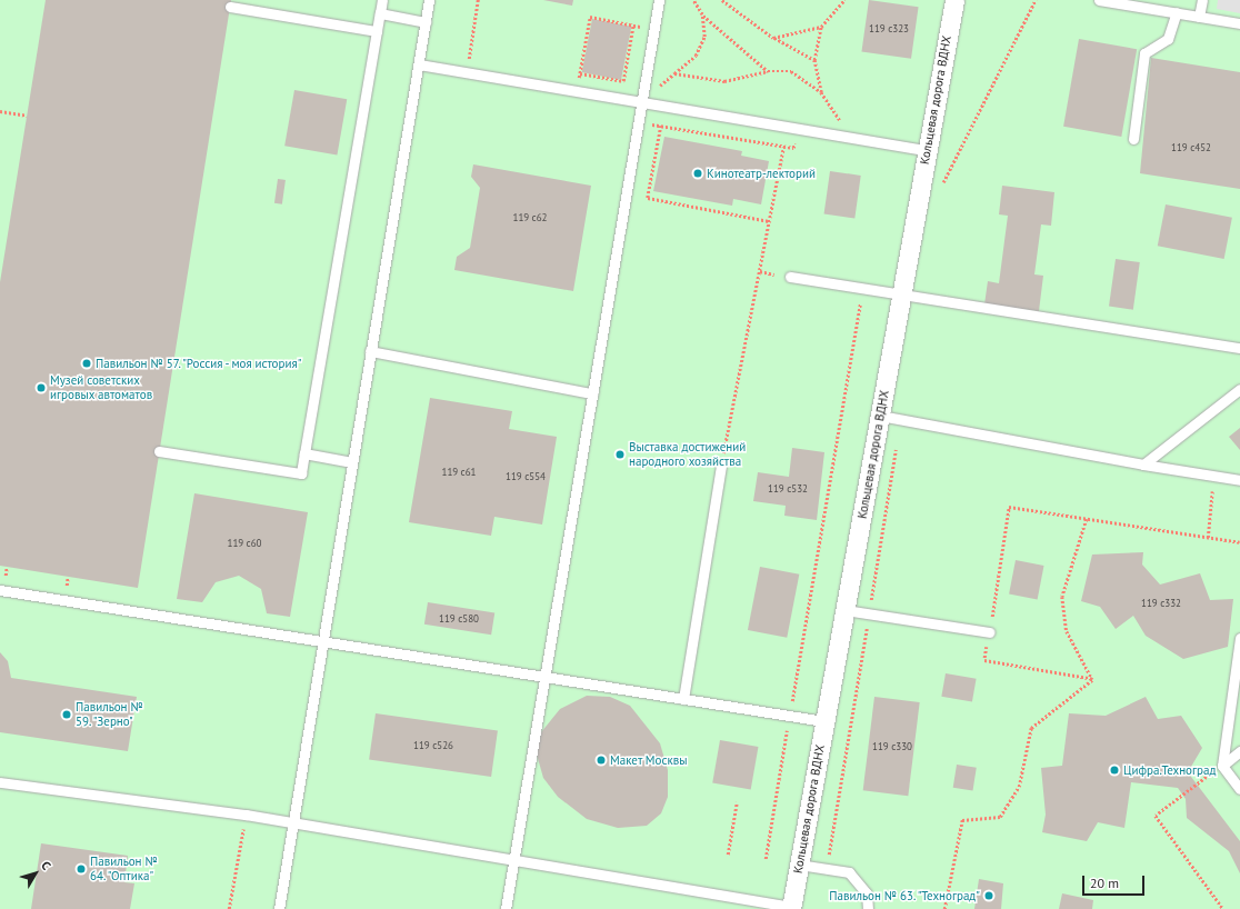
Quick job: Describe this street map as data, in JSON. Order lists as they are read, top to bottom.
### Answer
{
  "streets": {
    "street": ["Кольцевая дорога ВДНХ"]
  },
  "places": [
    "Кинотеатр-лекторий",
    "Павильон № 57. \"Россия - моя история\"",
    "Музей советских игровых автоматов",
    "Выставка достижений народного хозяйства",
    "Павильон № 59. \"Зерно\"",
    "Макет Москвы",
    "Цифра.Техноград",
    "Павильон № 64. \"Оптика\"",
    "Павильон № 63. \"Техноград\""
  ],
  "house_numbers": [
    "119 с323",
    "119 с452",
    "119 с62",
    "119 с61",
    "119 с554",
    "119 с532",
    "119 с60",
    "119 с332",
    "119 с580",
    "119 с526",
    "119 с330"
  ],
  "scale_bar": "20 m",
  "north": "top right"
}
